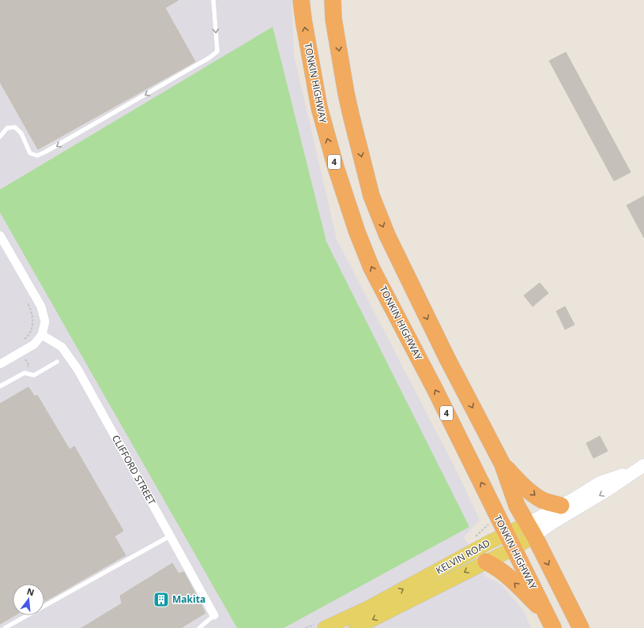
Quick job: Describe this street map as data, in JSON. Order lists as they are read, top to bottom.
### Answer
{
  "streets": {
    "highway": ["TONKIN HIGHWAY", "4"],
    "main road": ["KELVIN ROAD"],
    "street": ["CLIFFORD STREET"]
  },
  "crossings": [
    ["TONKIN HIGHWAY", "KELVIN ROAD"]
  ],
  "places": {
    "building": ["Makita"]
  },
  "north": "top"
}
